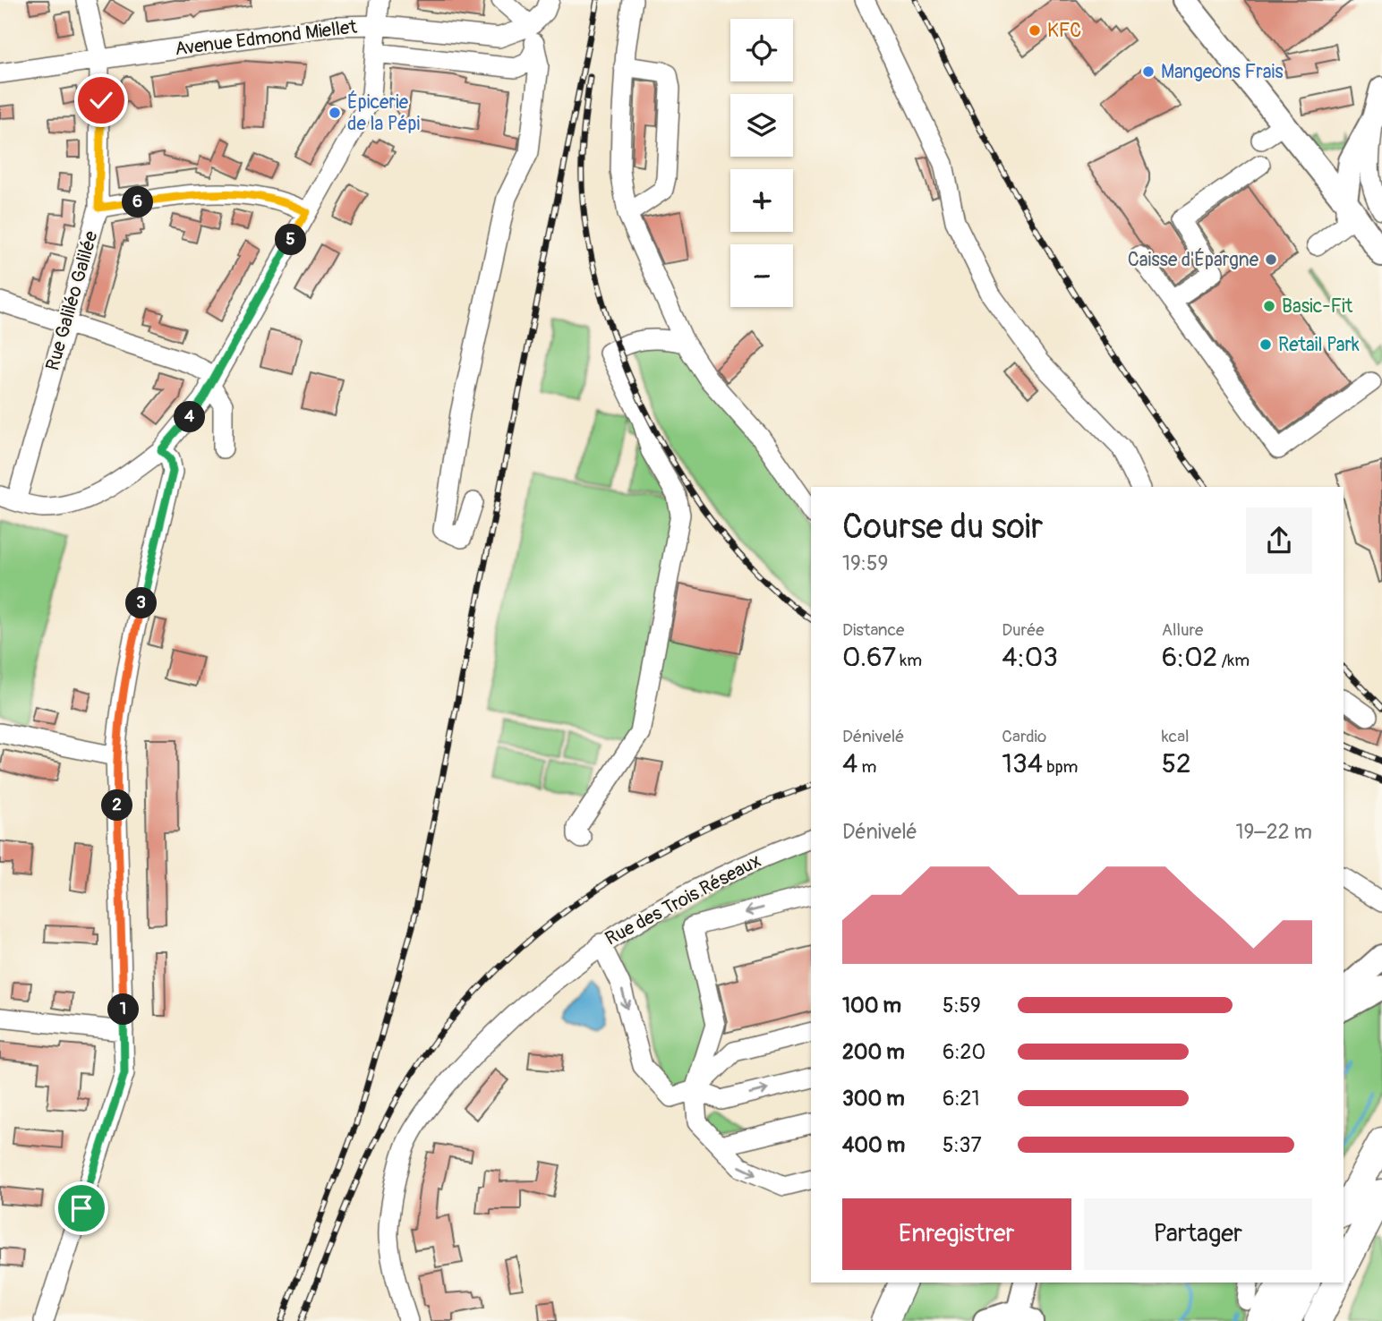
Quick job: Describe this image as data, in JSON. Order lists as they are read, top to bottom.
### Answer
{
  "streets": {
    "street": ["Avenue Edmond Miellet", "Rue Galiléo Galilée", "Rue des Trois Réseaux"]
  },
  "crossings": [
    ["Avenue Edmond Miellet", "Rue Galiléo Galilée"]
  ],
  "places": [
    "KFC",
    "Mangeons Frais",
    "Épicerie de la Pépi",
    "Caisse d'Épargne",
    "Basic-Fit",
    "Retail Park"
  ],
  "page": {
    "map_buttons": ["+", "−"],
    "pins": [
      "6",
      "5",
      "4",
      "3",
      "2",
      "1"
    ],
    "heading": ["Course du soir", "19:59"],
    "stats": [
      ["Distance", "0.67 km"],
      ["Durée", "4:03"],
      ["Allure", "6:02 /km"],
      ["Dénivelé", "4 m"],
      ["Cardio", "134 bpm"],
      ["kcal", "52"]
    ],
    "chart": ["Dénivelé", "19–22 m"],
    "list": [
      {
        "name": "100 m",
        "note": "5:59"
      },
      {
        "name": "200 m",
        "note": "6:20"
      },
      {
        "name": "300 m",
        "note": "6:21"
      },
      {
        "name": "400 m",
        "note": "5:37"
      }
    ],
    "buttons": ["Enregistrer", "Partager"]
  }
}
